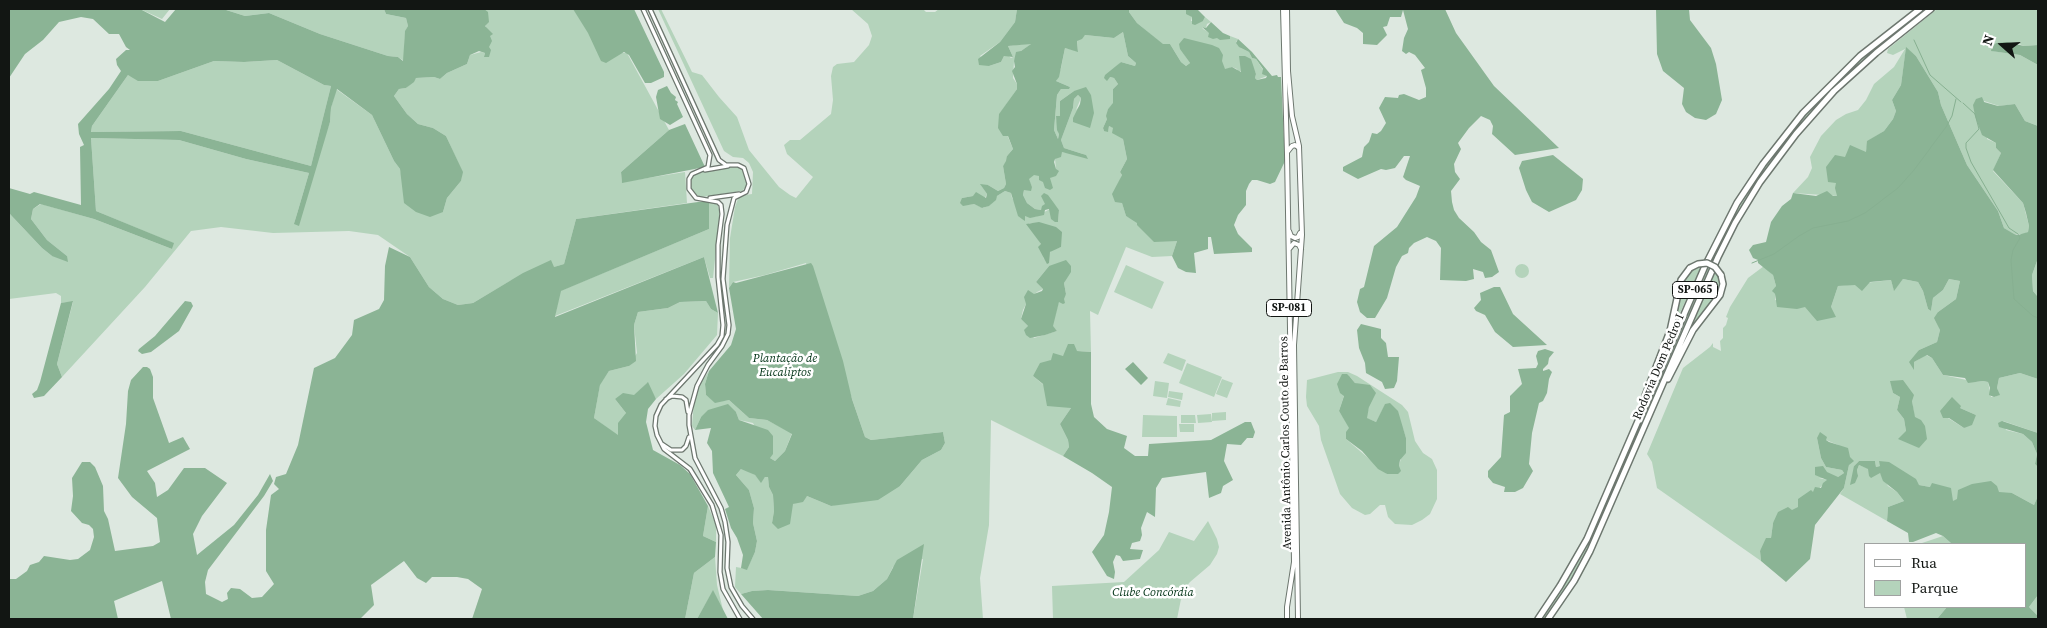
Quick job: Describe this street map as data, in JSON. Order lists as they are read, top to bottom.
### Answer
{
  "streets": {
    "highway": ["SP-065", "Rodovia Dom Pedro I"],
    "main road": ["SP-081", "Avenida Antônio Carlos Couto de Barros"]
  },
  "crossings": [
    ["SP-081", "Avenida Antônio Carlos Couto de Barros"]
  ],
  "parks": ["Plantação de Eucaliptos", "Clube Concórdia"],
  "legend": ["Rua", "Parque"],
  "north": "left"
}
